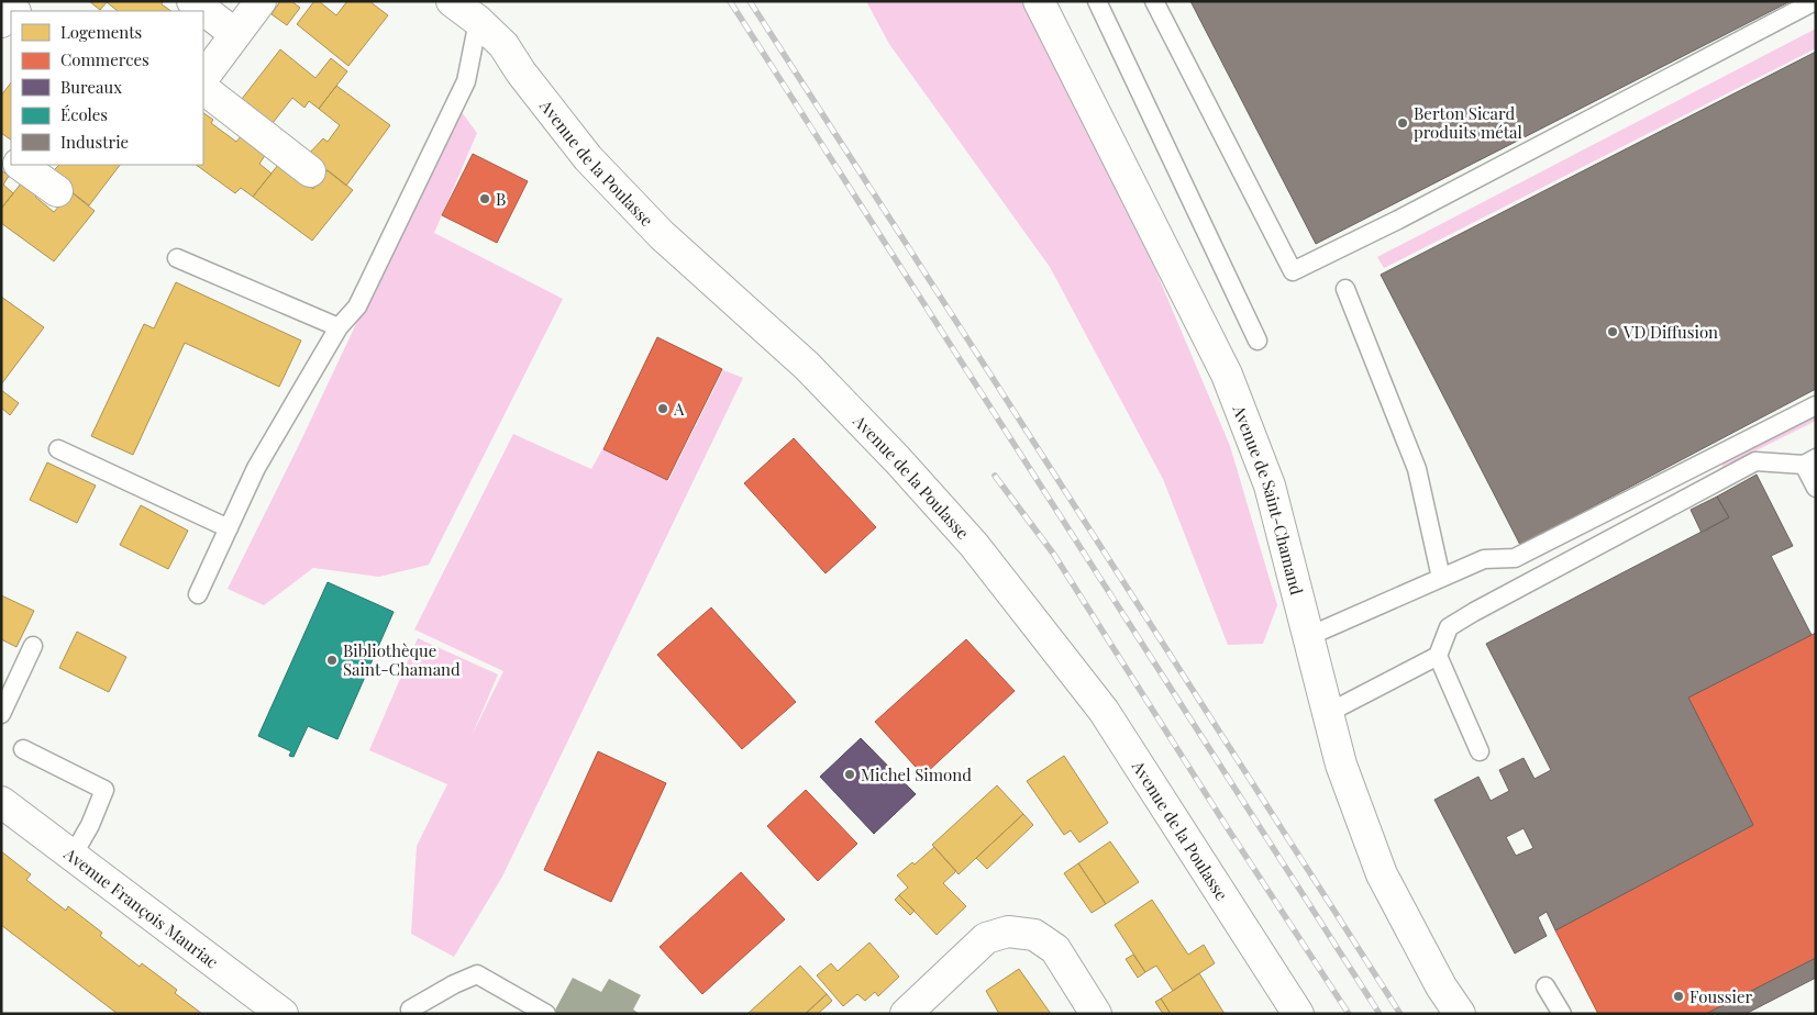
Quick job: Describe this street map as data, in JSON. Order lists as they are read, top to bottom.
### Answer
{
  "streets": {
    "street": ["Avenue de la Poulasse", "Avenue de Saint-Chamand", "Avenue François Mauriac"]
  },
  "places": [
    "Berton Sicard produits métal",
    "B",
    "VD Diffusion",
    "A",
    "Bibliothèque Saint-Chamand",
    "Michel Simond",
    "Foussier"
  ],
  "legend": [
    "Logements",
    "Commerces",
    "Bureaux",
    "Écoles",
    "Industrie"
  ]
}
